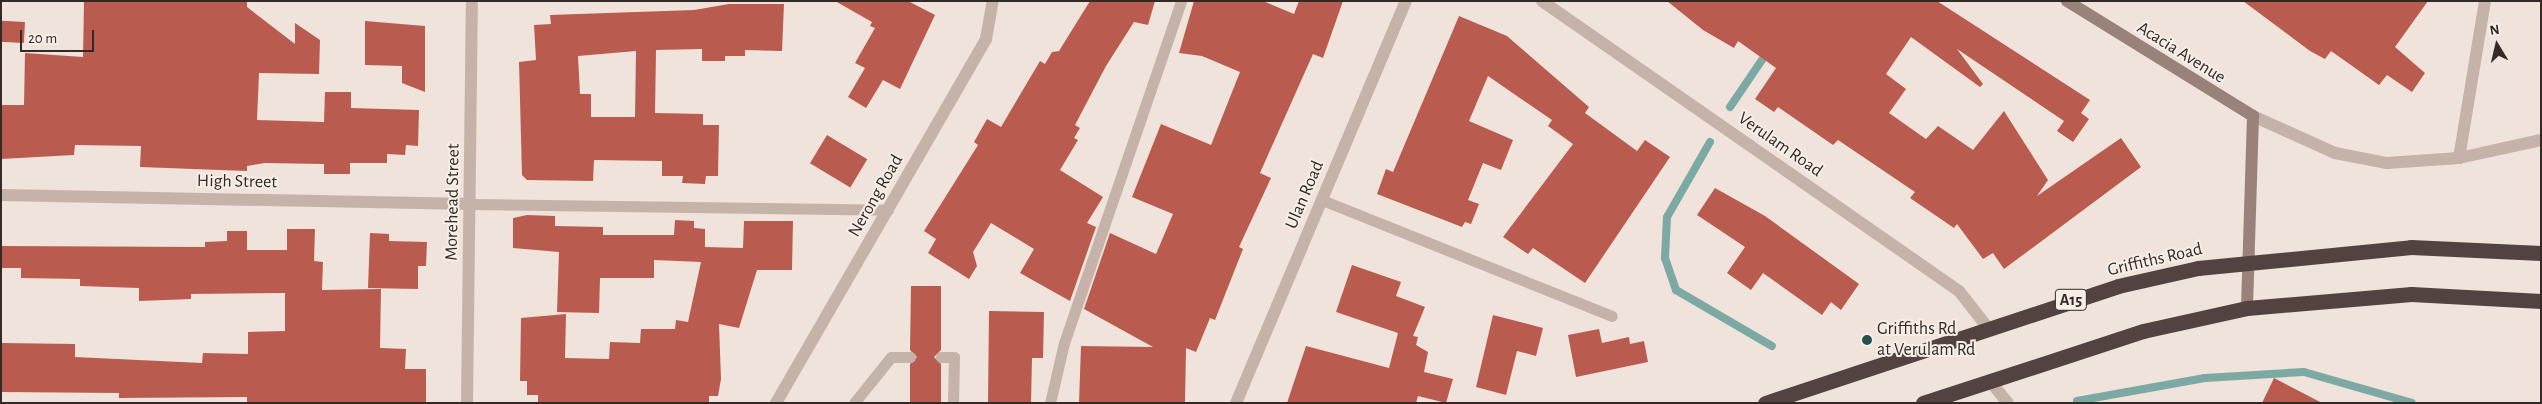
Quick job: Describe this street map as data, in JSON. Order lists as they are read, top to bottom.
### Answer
{
  "streets": {
    "highway": ["Griffiths Road", "A15"],
    "street": [
      "Acacia Avenue",
      "Verulam Road",
      "High Street",
      "Ulan Road",
      "Nerong Road",
      "Morehead Street"
    ]
  },
  "crossings": [
    ["Verulam Road", "Griffiths Road"],
    ["High Street", "Morehead Street"]
  ],
  "places": ["Griffiths Rd at Verulam Rd"],
  "scale_bar": "20 m",
  "north": "top"
}
